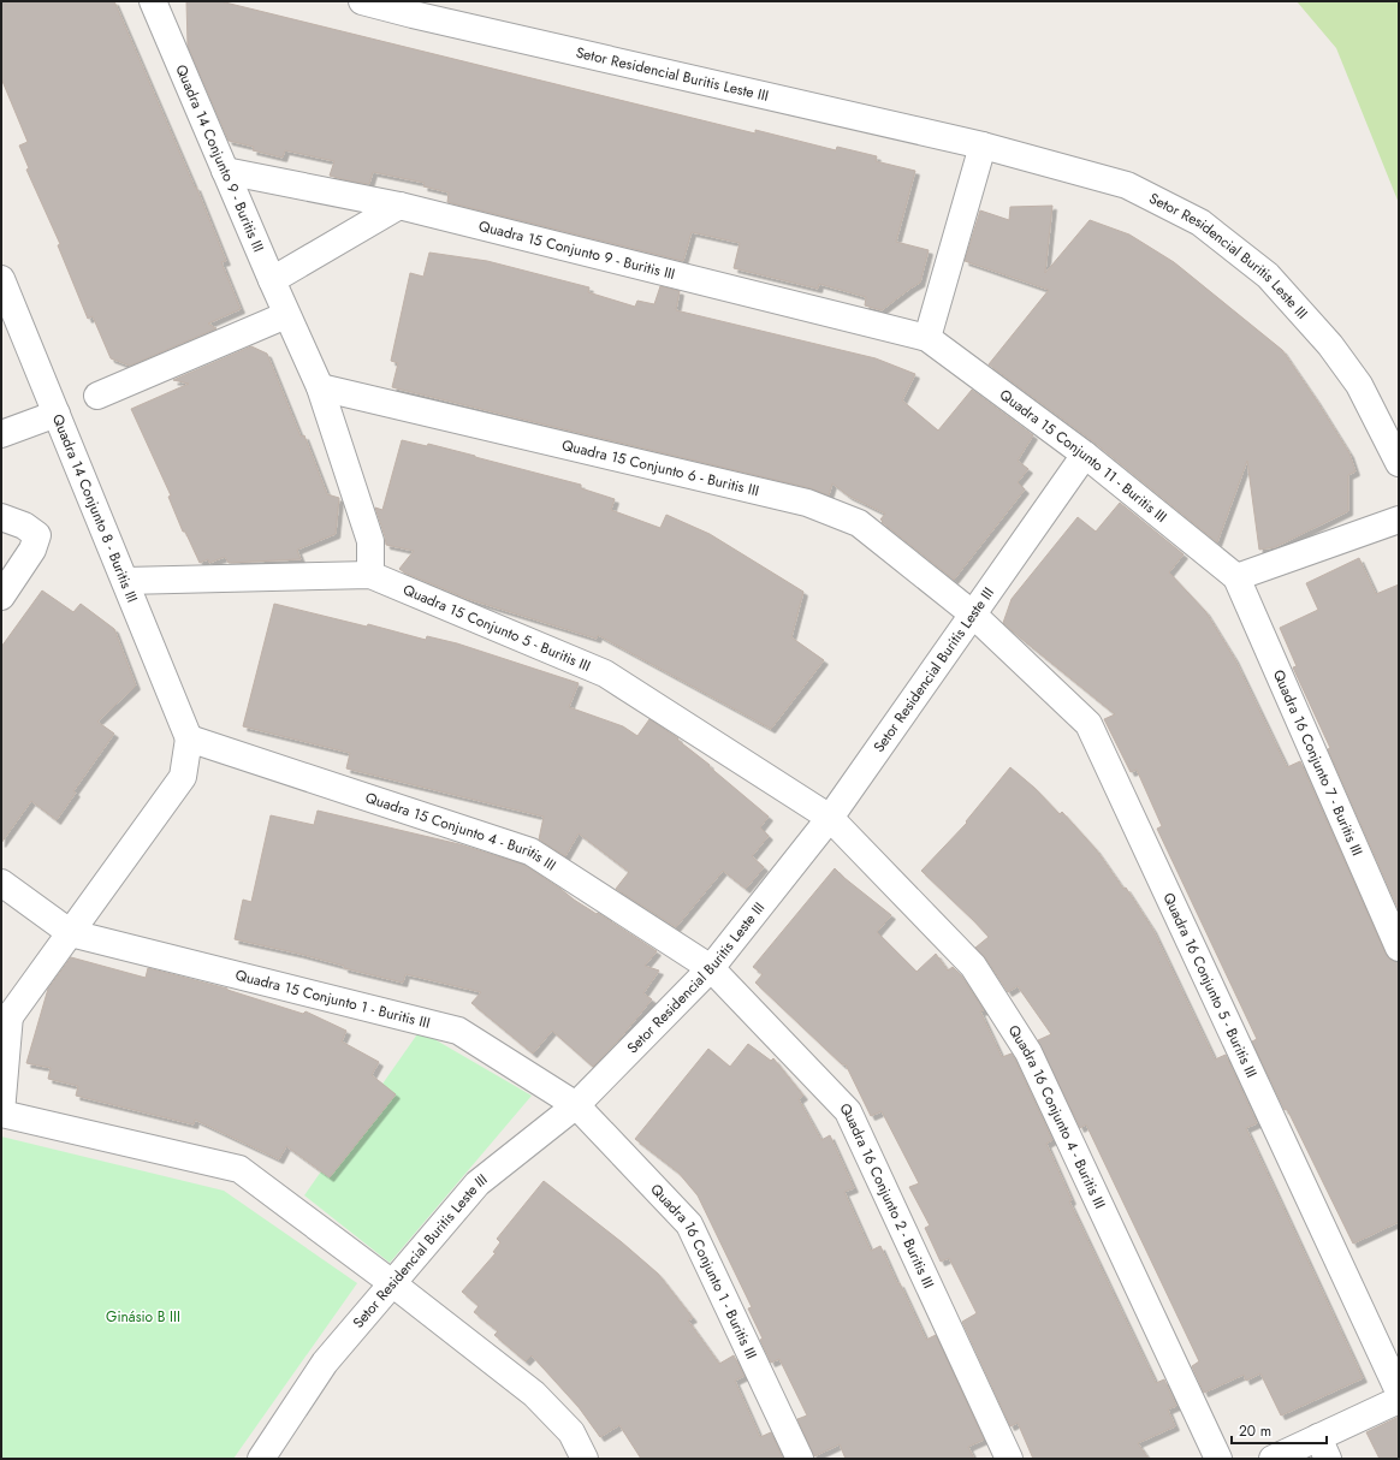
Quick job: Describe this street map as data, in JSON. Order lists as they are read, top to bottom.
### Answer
{
  "streets": {
    "street": [
      "Setor Residencial Buritis Leste III",
      "Quadra 14 Conjunto 9 - Buritis III",
      "Quadra 15 Conjunto 9 - Buritis III",
      "Quadra 15 Conjunto 11 - Buritis III",
      "Quadra 15 Conjunto 6 - Buritis III",
      "Quadra 14 Conjunto 8 - Buritis III",
      "Quadra 15 Conjunto 5 - Buritis III",
      "Quadra 16 Conjunto 7 - Buritis III",
      "Quadra 15 Conjunto 4 - Buritis III",
      "Quadra 16 Conjunto 5 - Buritis III",
      "Quadra 15 Conjunto 1 - Buritis III",
      "Quadra 16 Conjunto 4 - Buritis III",
      "Quadra 16 Conjunto 2 - Buritis III",
      "Quadra 16 Conjunto 1 - Buritis III"
    ]
  },
  "crossings": [
    ["Setor Residencial Buritis Leste III", "Quadra 15 Conjunto 11 - Buritis III"],
    ["Setor Residencial Buritis Leste III", "Quadra 15 Conjunto 6 - Buritis III"],
    ["Setor Residencial Buritis Leste III", "Quadra 15 Conjunto 5 - Buritis III"],
    ["Setor Residencial Buritis Leste III", "Quadra 15 Conjunto 4 - Buritis III"],
    ["Setor Residencial Buritis Leste III", "Quadra 16 Conjunto 5 - Buritis III"],
    ["Setor Residencial Buritis Leste III", "Quadra 15 Conjunto 1 - Buritis III"],
    ["Setor Residencial Buritis Leste III", "Quadra 16 Conjunto 4 - Buritis III"],
    ["Setor Residencial Buritis Leste III", "Quadra 16 Conjunto 2 - Buritis III"],
    ["Setor Residencial Buritis Leste III", "Quadra 16 Conjunto 1 - Buritis III"],
    ["Quadra 14 Conjunto 9 - Buritis III", "Quadra 15 Conjunto 9 - Buritis III"],
    ["Quadra 15 Conjunto 9 - Buritis III", "Quadra 15 Conjunto 11 - Buritis III"],
    ["Quadra 15 Conjunto 11 - Buritis III", "Quadra 16 Conjunto 7 - Buritis III"],
    ["Quadra 15 Conjunto 6 - Buritis III", "Quadra 16 Conjunto 5 - Buritis III"],
    ["Quadra 14 Conjunto 8 - Buritis III", "Quadra 15 Conjunto 5 - Buritis III"],
    ["Quadra 14 Conjunto 8 - Buritis III", "Quadra 15 Conjunto 4 - Buritis III"],
    ["Quadra 15 Conjunto 5 - Buritis III", "Quadra 16 Conjunto 4 - Buritis III"],
    ["Quadra 15 Conjunto 4 - Buritis III", "Quadra 16 Conjunto 2 - Buritis III"],
    ["Quadra 15 Conjunto 1 - Buritis III", "Quadra 16 Conjunto 1 - Buritis III"]
  ],
  "parks": ["Ginásio B III"],
  "scale_bar": "20 m"
}
